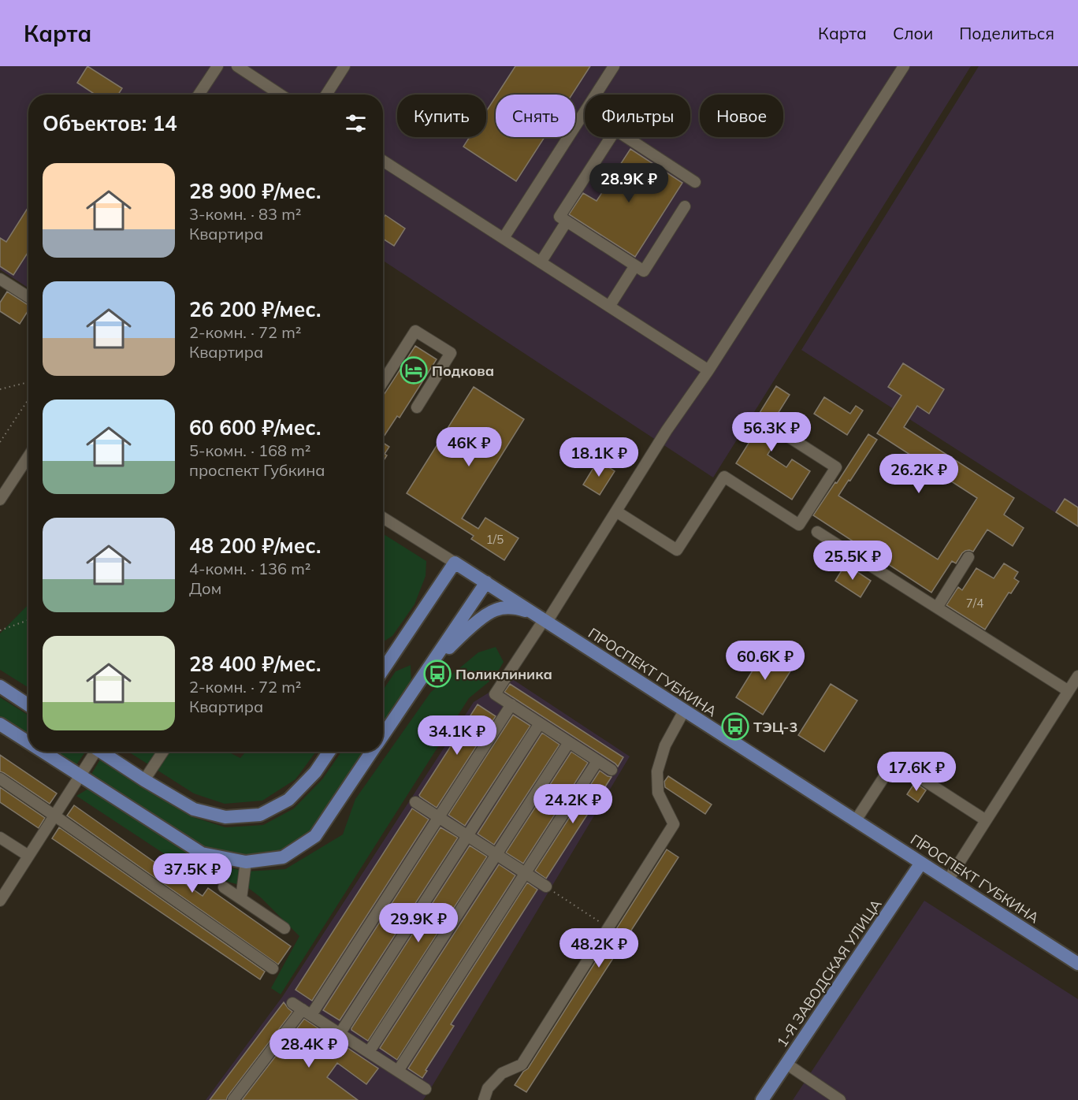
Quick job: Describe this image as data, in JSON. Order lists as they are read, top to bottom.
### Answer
{
  "streets": {
    "main road": ["ПРОСПЕКТ ГУБКИНА", "1-Я ЗАВОДСКАЯ УЛИЦА"]
  },
  "crossings": [
    ["ПРОСПЕКТ ГУБКИНА", "1-Я ЗАВОДСКАЯ УЛИЦА"]
  ],
  "places": {
    "hotel": ["Подкова"],
    "bus stop": ["Поликлиника", "ТЭЦ-3"]
  },
  "house_numbers": ["1/5", "7/4"],
  "page": {
    "header": "Карта",
    "nav": ["Карта", "Слои", "Поделиться"],
    "chip": [
      "Купить",
      "Снять",
      "Фильтры",
      "Новое"
    ],
    "heading": "Объектов: 14",
    "list": [
      {
        "name": "28 900 ₽/мес.",
        "note": "3-комн. · 83 m² · Квартира"
      },
      {
        "name": "26 200 ₽/мес.",
        "note": "2-комн. · 72 m² · Квартира"
      },
      {
        "name": "60 600 ₽/мес.",
        "note": "5-комн. · 168 m² · проспект Губкина"
      },
      {
        "name": "48 200 ₽/мес.",
        "note": "4-комн. · 136 m² · Дом"
      },
      {
        "name": "28 400 ₽/мес.",
        "note": "2-комн. · 72 m² · Квартира"
      }
    ],
    "price": [
      "28.9K ₽",
      "56.3K ₽",
      "46K ₽",
      "18.1K ₽",
      "26.2K ₽",
      "25.5K ₽",
      "60.6K ₽",
      "34.1K ₽",
      "17.6K ₽",
      "24.2K ₽",
      "37.5K ₽",
      "29.9K ₽",
      "48.2K ₽",
      "28.4K ₽"
    ]
  }
}
